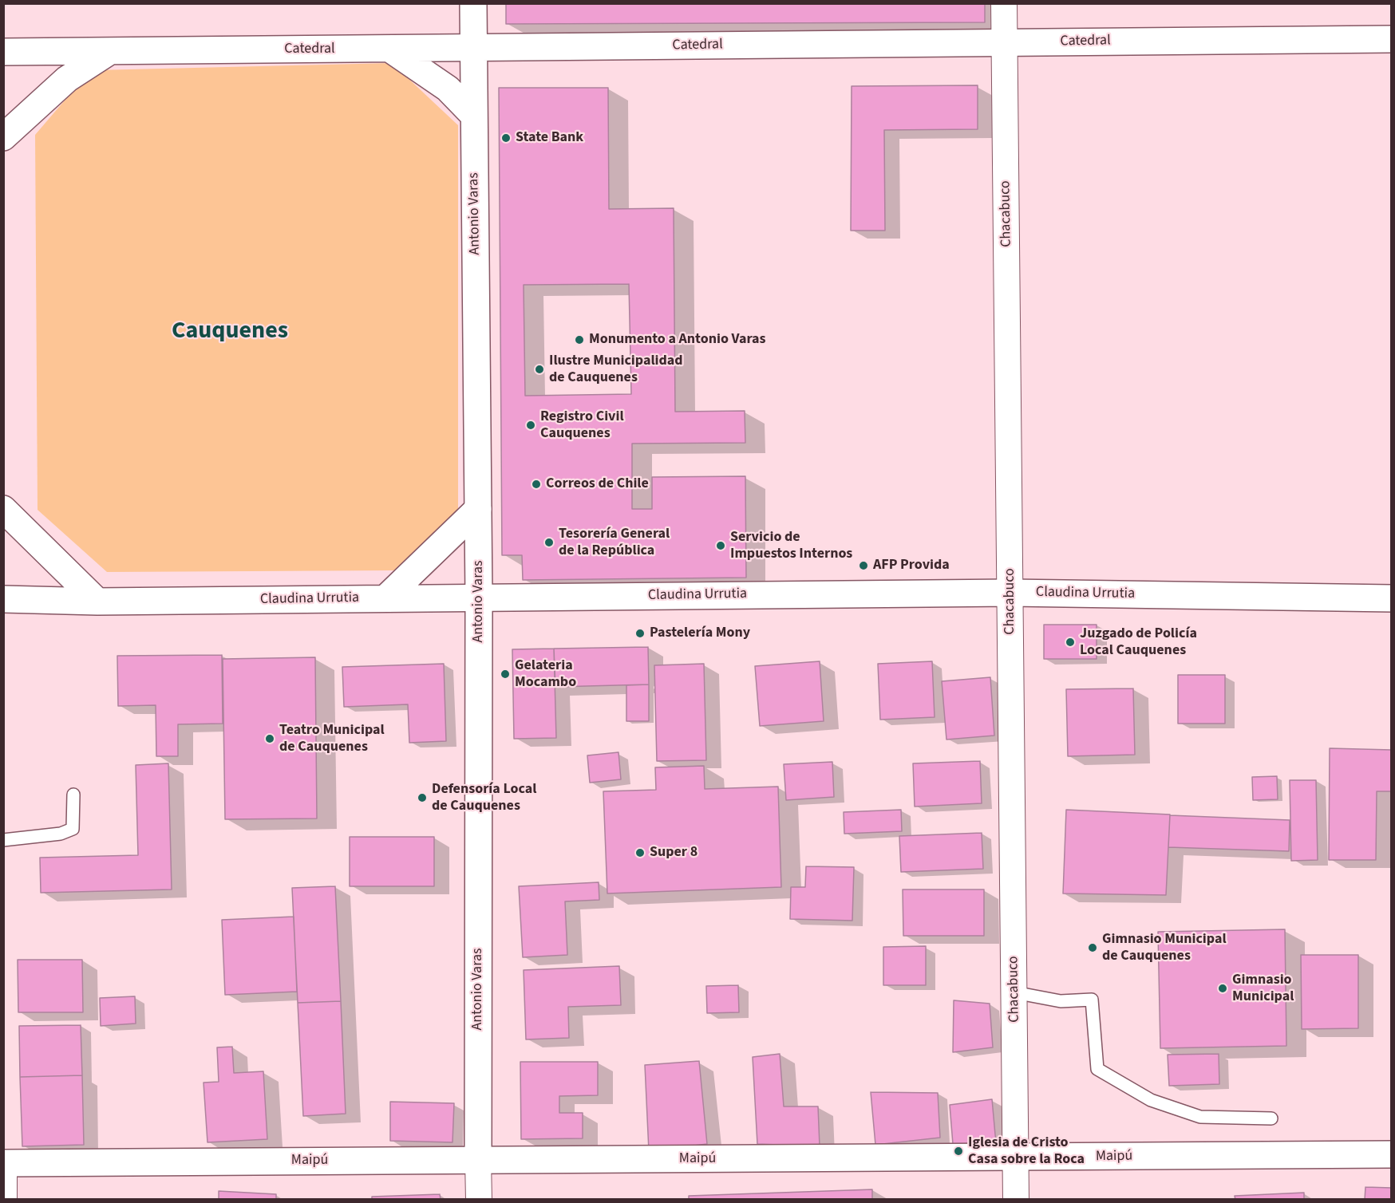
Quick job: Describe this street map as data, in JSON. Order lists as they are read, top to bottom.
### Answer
{
  "streets": {
    "main road": [
      "Catedral",
      "Antonio Varas",
      "Claudina Urrutia",
      "Maipú"
    ],
    "street": ["Chacabuco"]
  },
  "crossings": [
    ["Catedral", "Antonio Varas"],
    ["Catedral", "Chacabuco"],
    ["Antonio Varas", "Claudina Urrutia"],
    ["Antonio Varas", "Maipú"],
    ["Chacabuco", "Claudina Urrutia"],
    ["Chacabuco", "Maipú"]
  ],
  "districts": ["Cauquenes"],
  "places": [
    "State Bank",
    "Monumento a Antonio Varas",
    "Ilustre Municipalidad de Cauquenes",
    "Registro Civil Cauquenes",
    "Correos de Chile",
    "Tesorería General de la República",
    "Servicio de Impuestos Internos",
    "AFP Provida",
    "Pastelería Mony",
    "Juzgado de Policía Local Cauquenes",
    "Gelateria Mocambo",
    "Teatro Municipal de Cauquenes",
    "Defensoría Local de Cauquenes",
    "Super 8",
    "Gimnasio Municipal de Cauquenes",
    "Gimnasio Municipal",
    "Iglesia de Cristo Casa sobre la Roca"
  ]
}
